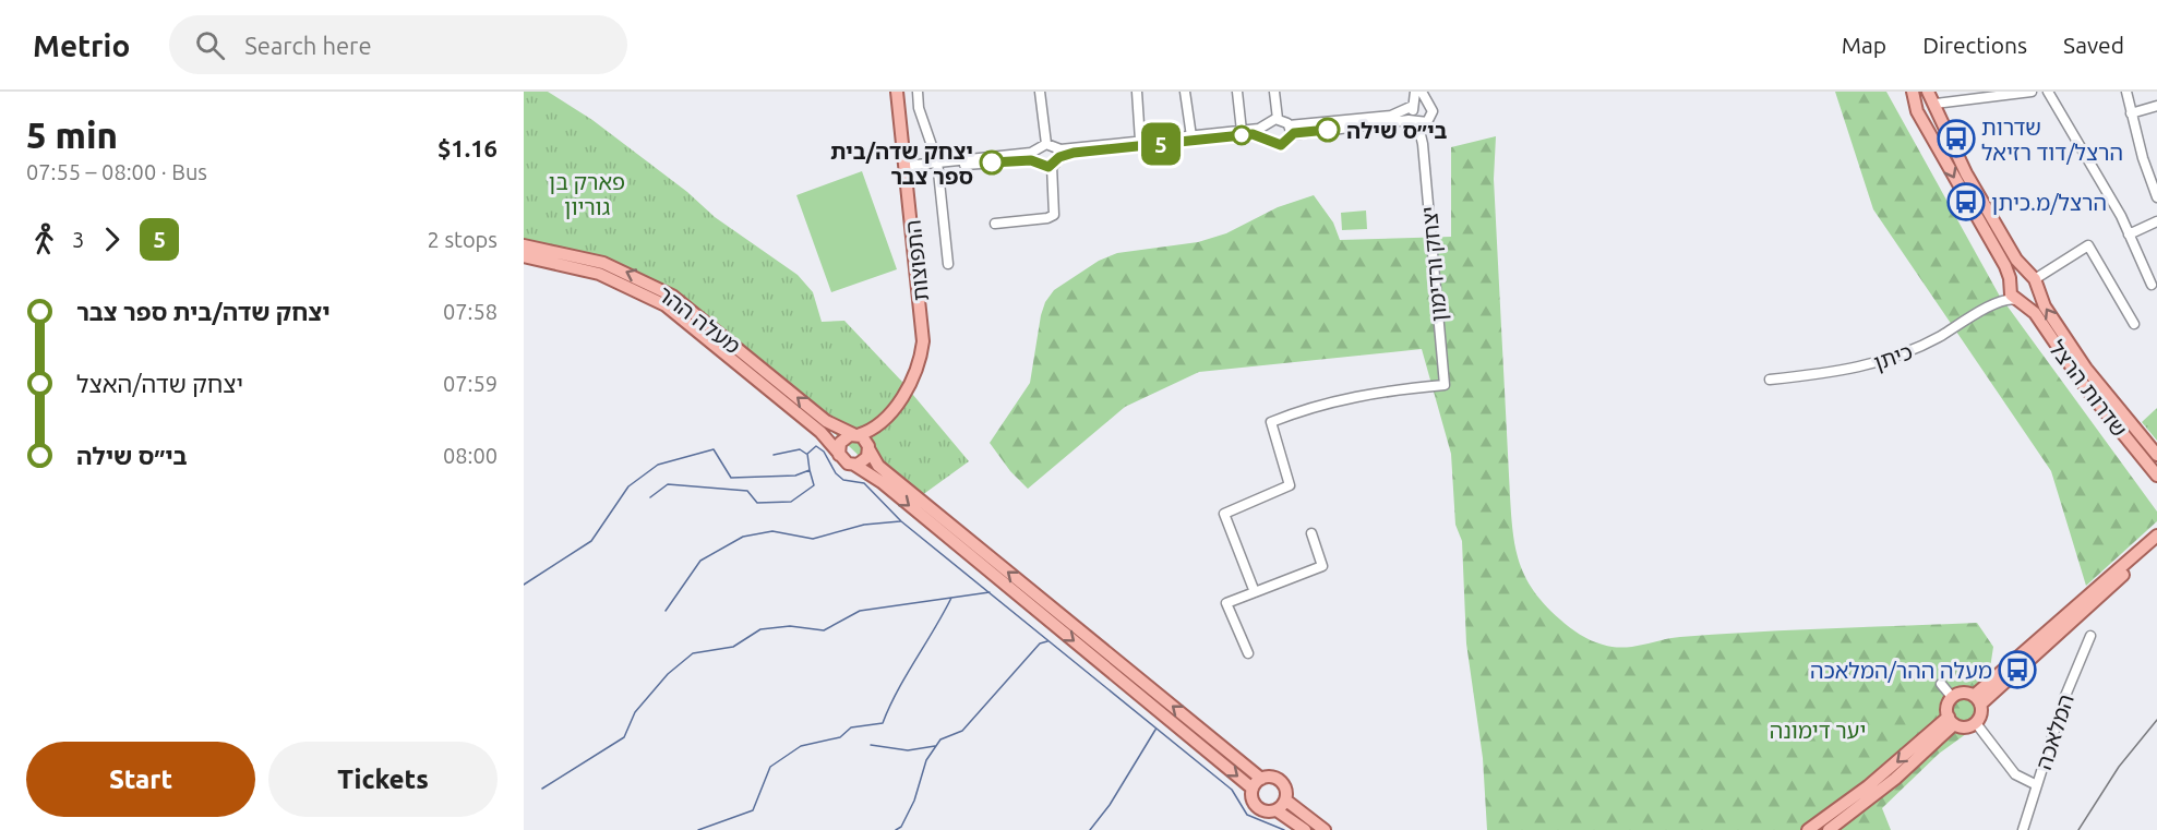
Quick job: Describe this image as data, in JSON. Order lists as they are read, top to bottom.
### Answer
{
  "streets": {
    "main road": ["התפוצות", "מעלה ההר", "שדרות הרצל"],
    "street": ["יצחק ורדימון", "כיתן", "המלאכה"]
  },
  "crossings": [
    ["התפוצות", "מעלה ההר"]
  ],
  "parks": ["פארק בן גוריון", "יער דימונה"],
  "places": {
    "other": ["בי״ס שילה", "יצחק שדה/בית ספר צבר"],
    "bus stop": ["שדרות הרצל/דוד רזיאל", "הרצל/מ.כיתן", "מעלה ההר/המלאכה"]
  },
  "lines": ["bus line 5"],
  "page": {
    "header": "Metrio",
    "search": "Search here",
    "nav": ["Map", "Directions", "Saved"],
    "heading": ["5 min", "07:55 – 08:00 · Bus", "$1.16"],
    "on_map": "5",
    "legs": ["3", "5", "2 stops"],
    "list": [
      {
        "name": "יצחק שדה/בית ספר צבר",
        "value": "07:58"
      },
      {
        "name": "יצחק שדה/האצל",
        "value": "07:59"
      },
      {
        "name": "בי״ס שילה",
        "value": "08:00"
      }
    ],
    "buttons": ["Start", "Tickets"]
  }
}
